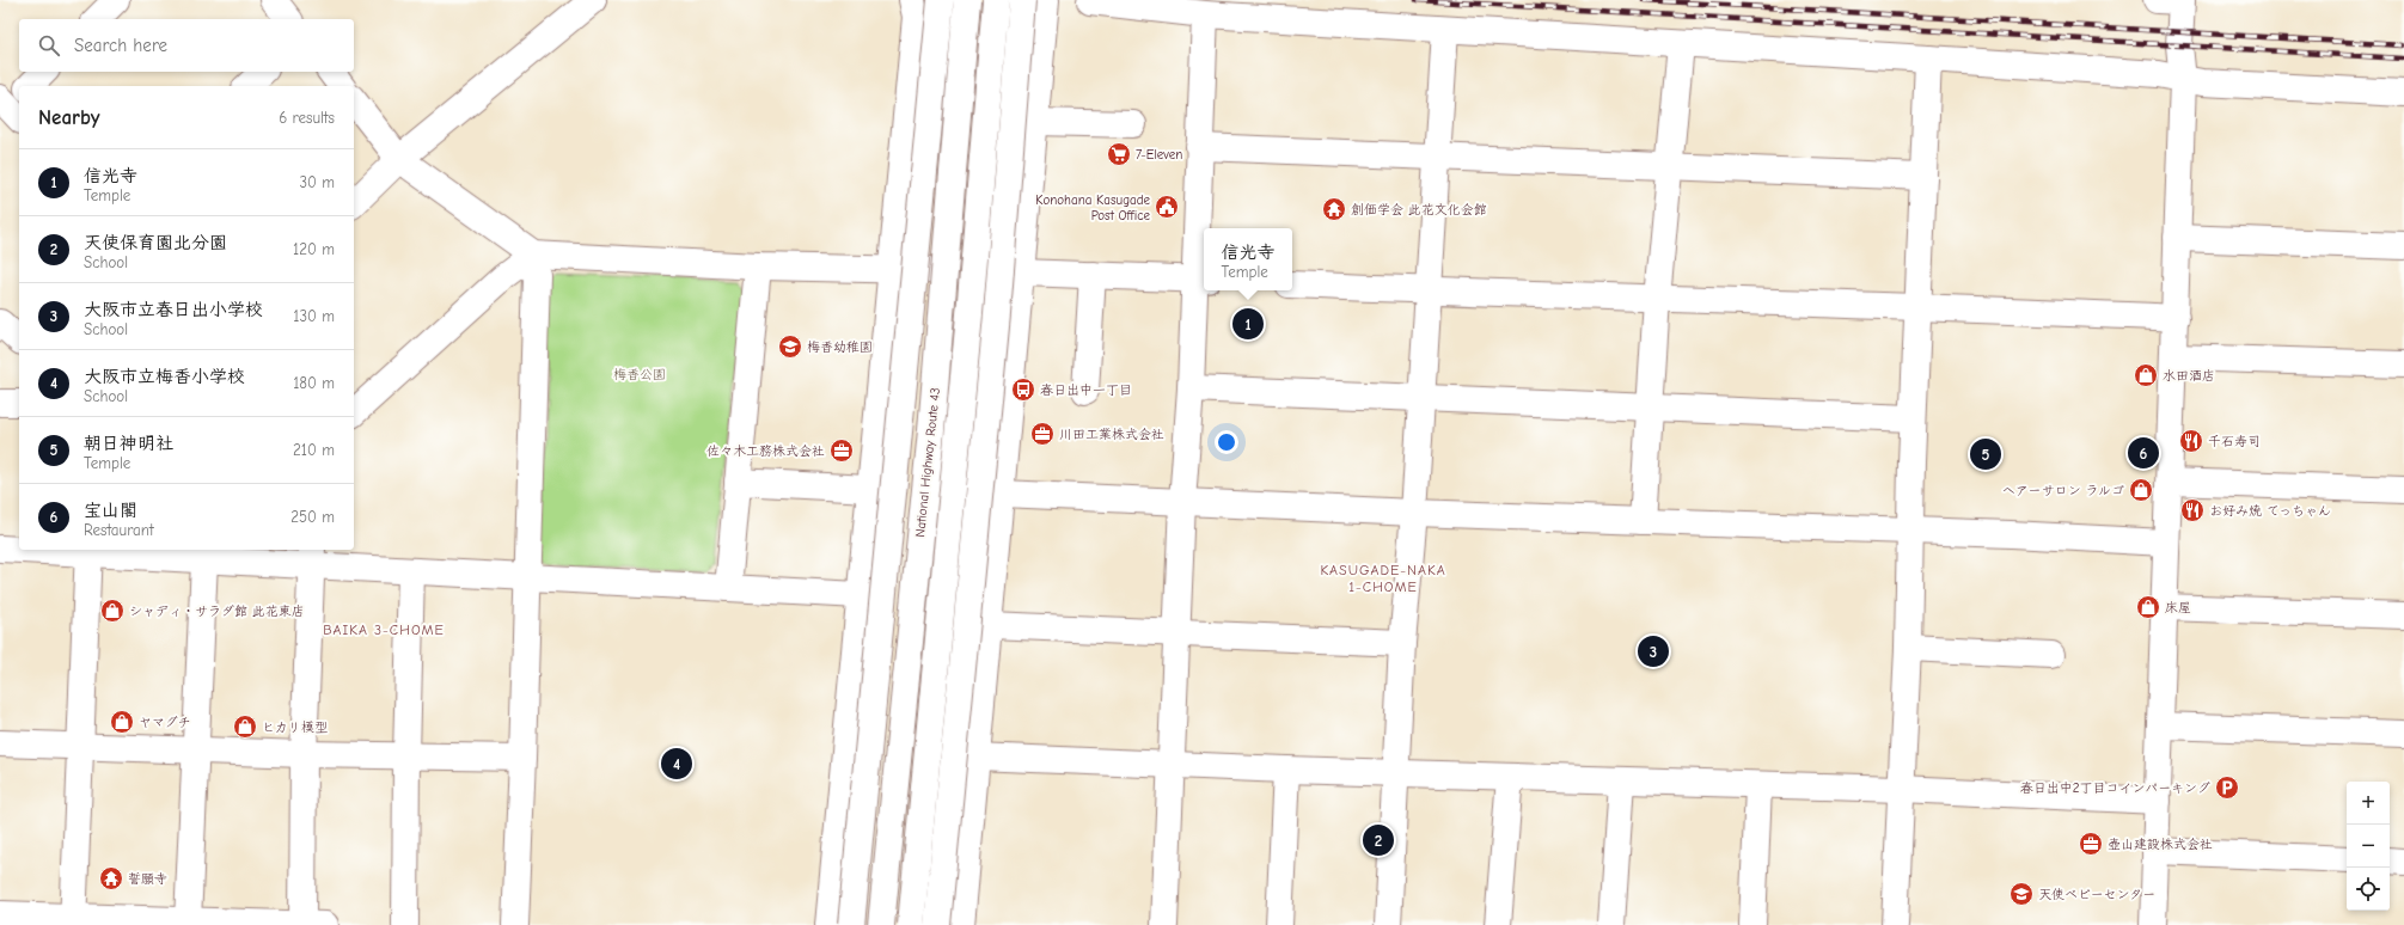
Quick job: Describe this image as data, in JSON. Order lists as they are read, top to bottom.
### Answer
{
  "streets": {
    "main road": ["National Highway Route 43"]
  },
  "districts": ["KASUGADE-NAKA 1-CHOME", "BAIKA 3-CHOME"],
  "parks": ["梅香公園"],
  "places": {
    "supermarket": ["7-Eleven"],
    "public building": ["Konohana Kasugade Post Office"],
    "temple": ["創価学会 此花文化会館", "誓願寺"],
    "school or university": ["梅香幼稚園", "天使ベビーセンター"],
    "shop": [
      "水田酒店",
      "ヘアーサロン ラルゴ",
      "床屋",
      "シャディ・サラダ館 此花東店",
      "ヤマグチ",
      "ヒカリ模型"
    ],
    "bus stop": ["春日出中一丁目"],
    "office": ["川田工業株式会社", "佐々木工務株式会社", "壺山建設株式会社"],
    "restaurant": ["千石寿司", "お好み焼 てっちゃん"],
    "parking": ["春日出中2丁目コインパーキング"]
  },
  "page": {
    "search": "Search here",
    "heading": ["Nearby", "6 results"],
    "list": [
      {
        "mark": "1",
        "name": "信光寺",
        "note": "Temple",
        "value": "30 m"
      },
      {
        "mark": "2",
        "name": "天使保育園北分園",
        "note": "School",
        "value": "120 m"
      },
      {
        "mark": "3",
        "name": "大阪市立春日出小学校",
        "note": "School",
        "value": "130 m"
      },
      {
        "mark": "4",
        "name": "大阪市立梅香小学校",
        "note": "School",
        "value": "180 m"
      },
      {
        "mark": "5",
        "name": "朝日神明社",
        "note": "Temple",
        "value": "210 m"
      },
      {
        "mark": "6",
        "name": "宝山閣",
        "note": "Restaurant",
        "value": "250 m"
      }
    ],
    "popup": ["信光寺", "Temple"],
    "pins": [
      "1",
      "6",
      "5",
      "3",
      "4",
      "2"
    ],
    "map_buttons": ["+", "−"]
  }
}
